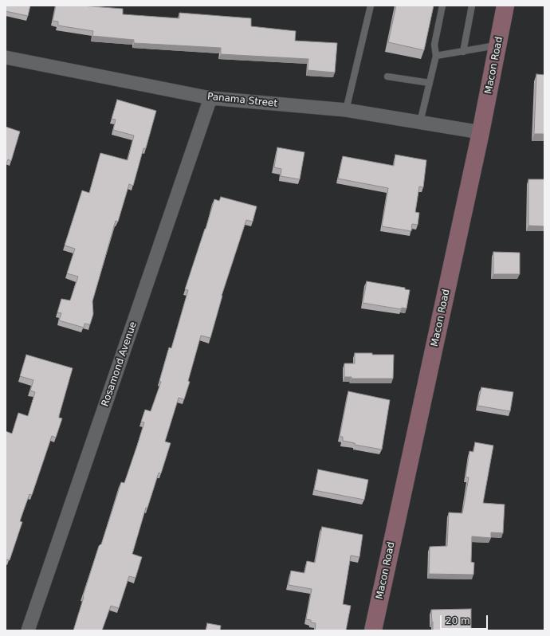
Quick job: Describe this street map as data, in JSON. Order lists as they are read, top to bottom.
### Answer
{
  "streets": {
    "main road": ["Macon Road"],
    "street": ["Panama Street", "Rosamond Avenue"]
  },
  "crossings": [
    ["Macon Road", "Panama Street"],
    ["Panama Street", "Rosamond Avenue"]
  ],
  "scale_bar": "20 m"
}
